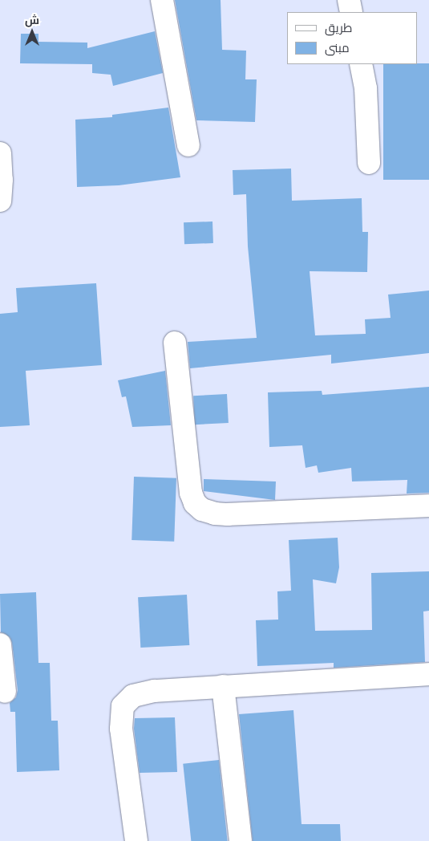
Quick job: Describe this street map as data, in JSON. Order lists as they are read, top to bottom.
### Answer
{
  "legend": ["طريق", "مبنى"],
  "north": "top"
}
